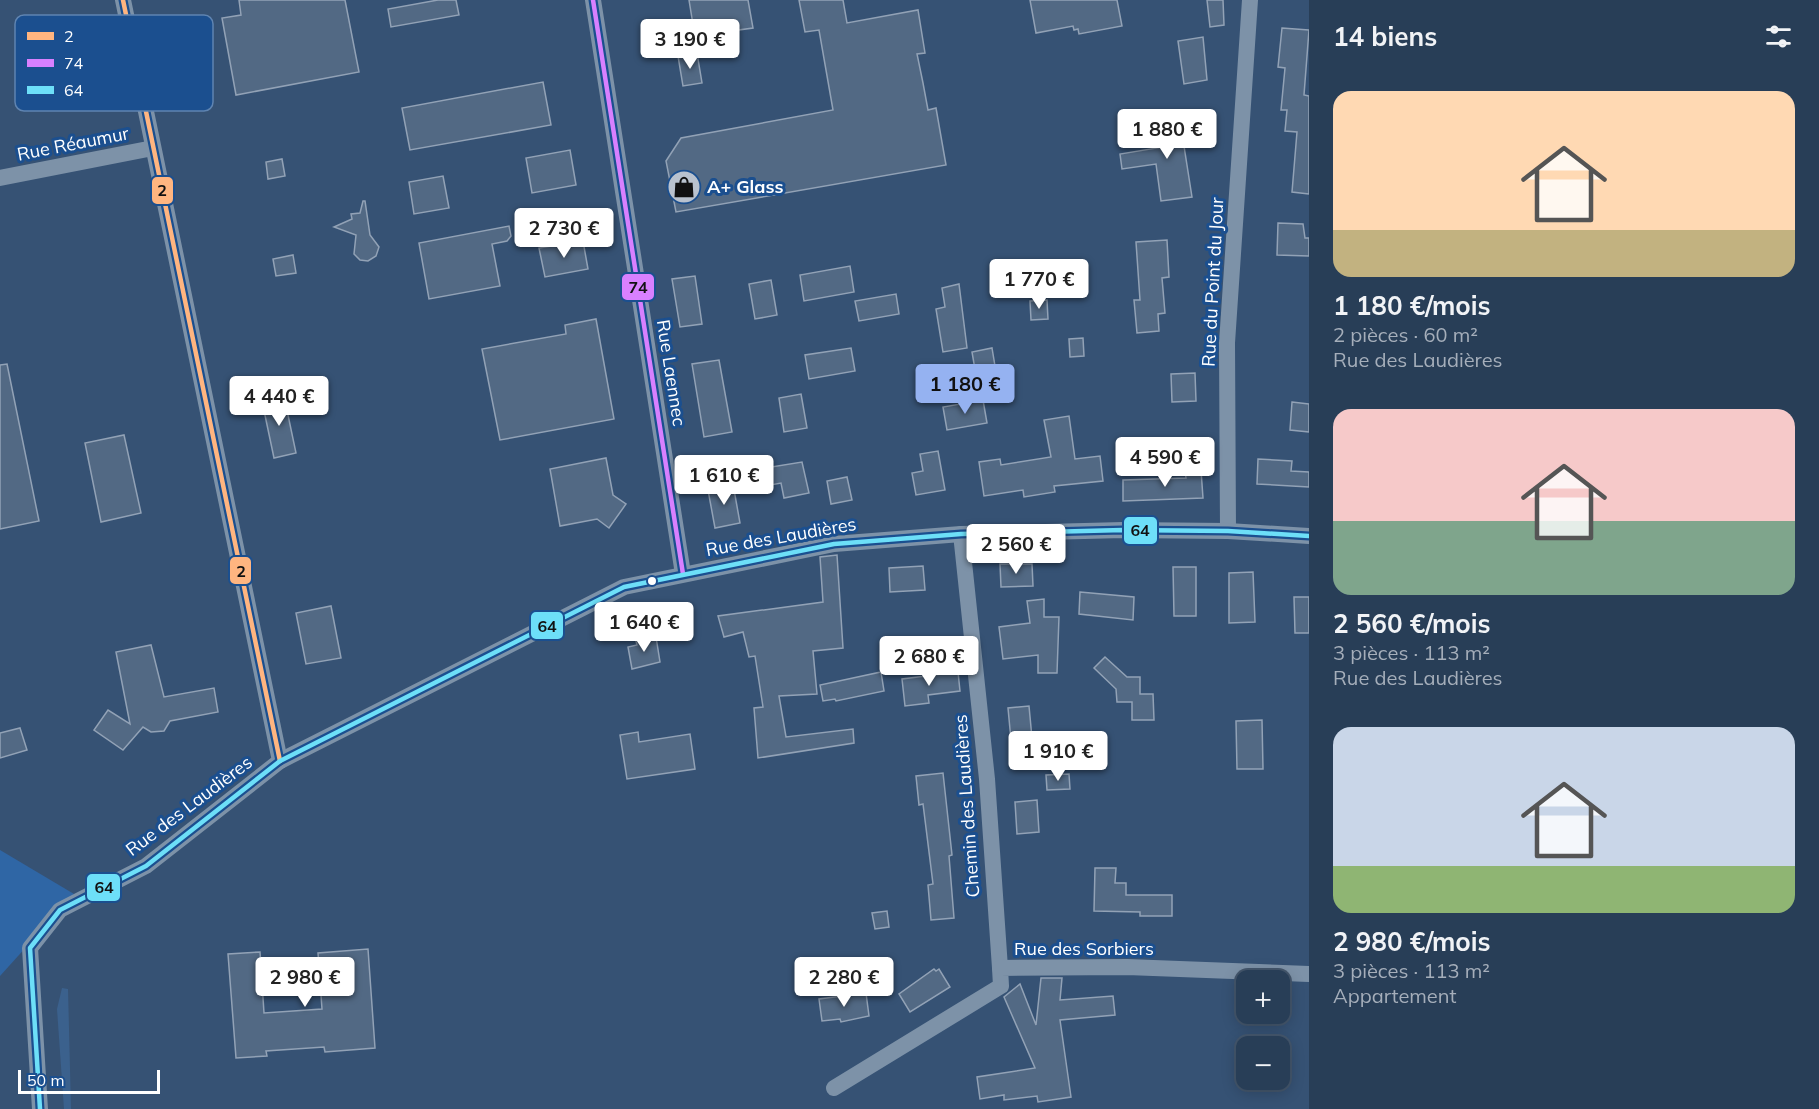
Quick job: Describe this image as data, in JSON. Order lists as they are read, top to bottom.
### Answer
{
  "streets": {
    "street": [
      "Rue Réaumur",
      "Rue du Point du Jour",
      "Rue Laennec",
      "Rue des Laudières",
      "Chemin des Laudières",
      "Rue des Sorbiers"
    ]
  },
  "crossings": [
    ["Rue du Point du Jour", "Rue des Laudières"],
    ["Rue Laennec", "Rue des Laudières"],
    ["Rue des Laudières", "Chemin des Laudières"],
    ["Chemin des Laudières", "Rue des Sorbiers"]
  ],
  "places": {
    "shop": ["A+ Glass"]
  },
  "lines": ["transit line 2", "transit line 74", "transit line 64"],
  "legend": ["2", "74", "64"],
  "scale_bar": "50 m",
  "page": {
    "heading": "14 biens",
    "price": [
      "3 190 €",
      "1 880 €",
      "2 730 €",
      "1 770 €",
      "1 180 €",
      "4 440 €",
      "4 590 €",
      "1 610 €",
      "2 560 €",
      "1 640 €",
      "2 680 €",
      "1 910 €",
      "2 980 €",
      "2 280 €"
    ],
    "list": [
      {
        "name": "1 180 €/mois",
        "note": "2 pièces · 60 m² · Rue des Laudières"
      },
      {
        "name": "2 560 €/mois",
        "note": "3 pièces · 113 m² · Rue des Laudières"
      },
      {
        "name": "2 980 €/mois",
        "note": "3 pièces · 113 m² · Appartement"
      }
    ],
    "map_buttons": ["+", "−"],
    "scale": "50 m"
  }
}
